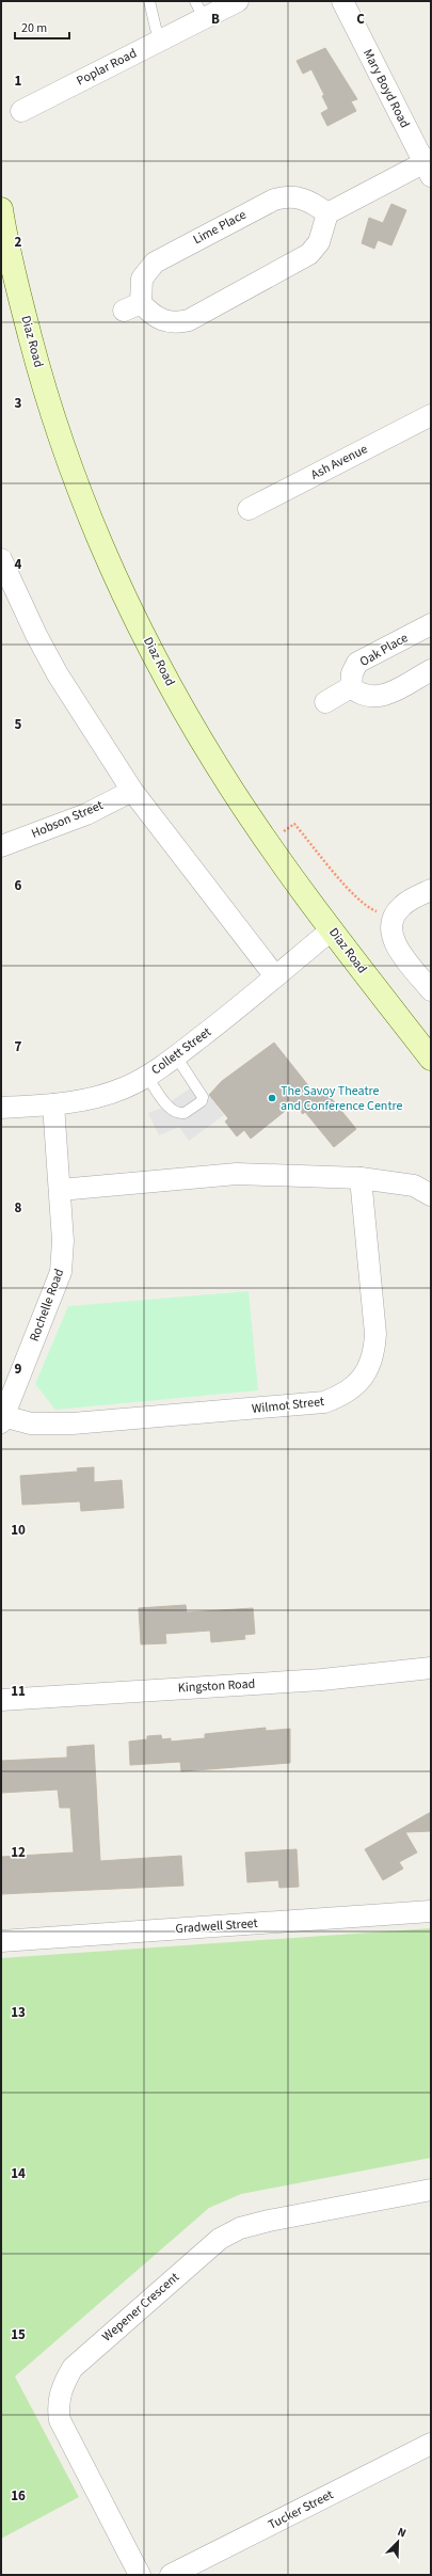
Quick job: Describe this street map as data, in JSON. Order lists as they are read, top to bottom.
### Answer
{
  "streets": {
    "street": [
      "Poplar Road",
      "Mary Boyd Road",
      "Lime Place",
      "Diaz Road",
      "Ash Avenue",
      "Oak Place",
      "Hobson Street",
      "Collett Street",
      "Rochelle Road",
      "Wilmot Street",
      "Kingston Road",
      "Gradwell Street",
      "Wepener Crescent",
      "Tucker Street"
    ]
  },
  "crossings": [
    ["Diaz Road", "Collett Street"],
    ["Collett Street", "Rochelle Road"],
    ["Rochelle Road", "Wilmot Street"]
  ],
  "places": ["The Savoy Theatre and Conference Centre"],
  "scale_bar": "20 m",
  "north": "top right",
  "grid": {
    "columns": ["B", "C"],
    "rows": [
      "1",
      "2",
      "3",
      "4",
      "5",
      "6",
      "7",
      "8",
      "9",
      "10",
      "11",
      "12",
      "13",
      "14",
      "15",
      "16"
    ]
  }
}
